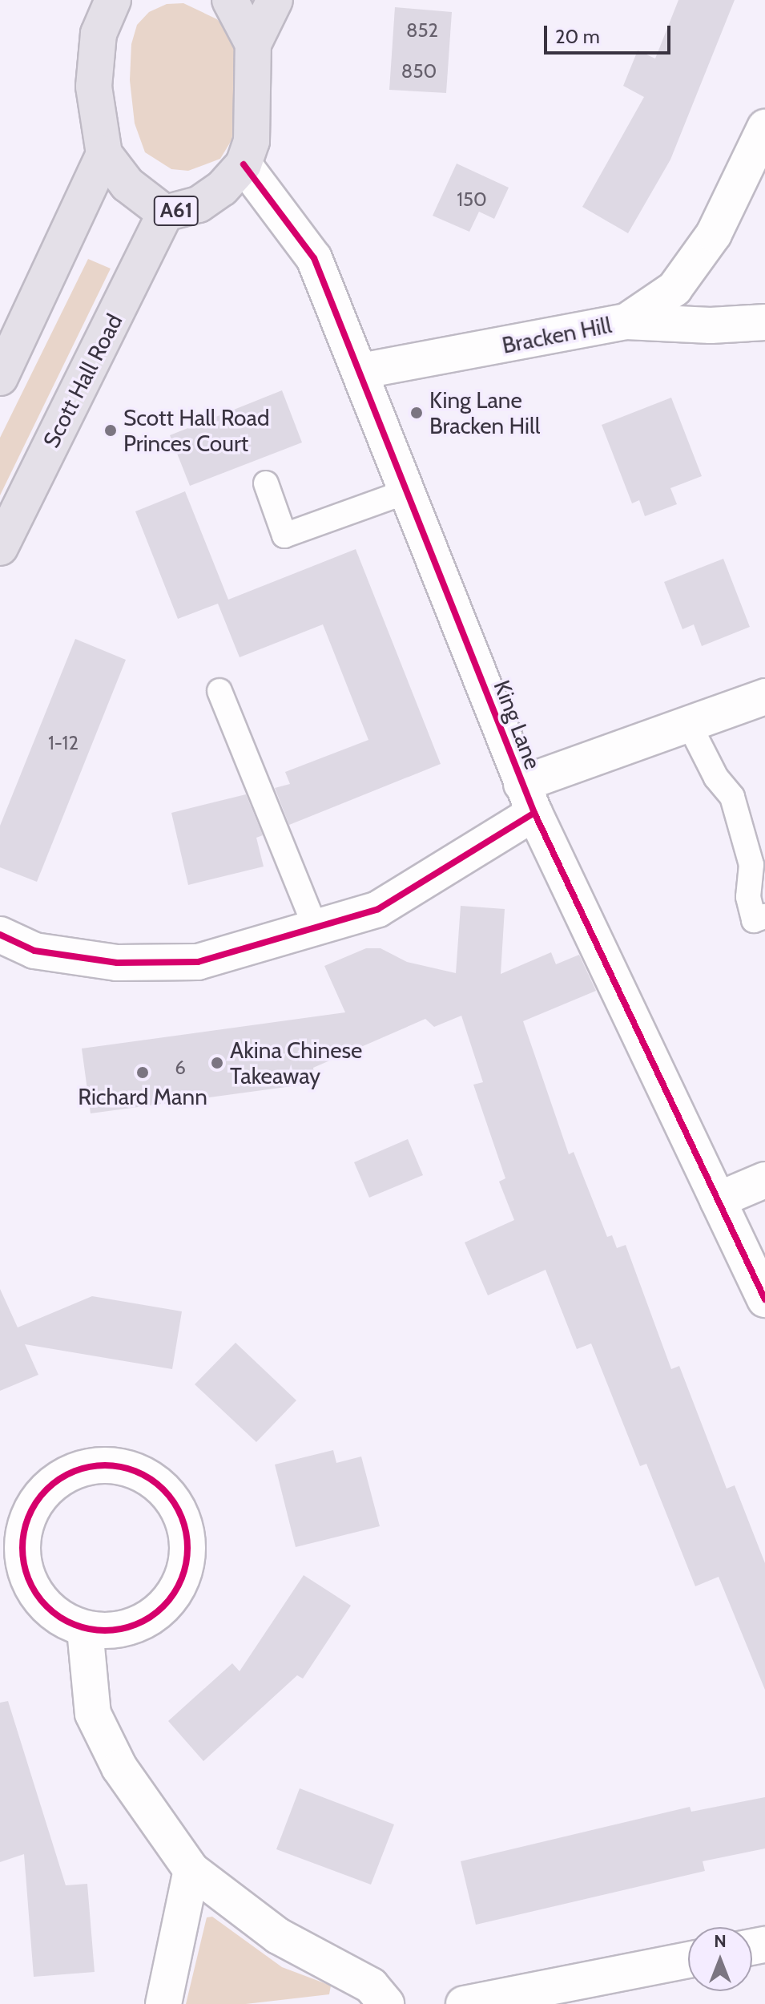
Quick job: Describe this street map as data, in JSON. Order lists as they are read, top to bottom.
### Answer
{
  "streets": {
    "highway": ["A61", "Scott Hall Road"],
    "street": ["Bracken Hill", "King Lane"]
  },
  "crossings": [
    ["A61", "Scott Hall Road"],
    ["A61", "King Lane"],
    ["Bracken Hill", "King Lane"]
  ],
  "places": [
    "King Lane Bracken Hill",
    "Scott Hall Road Princes Court",
    "Akina Chinese Takeaway",
    "Richard Mann"
  ],
  "house_numbers": [
    "852",
    "850",
    "150",
    "1-12",
    "6"
  ],
  "scale_bar": "20 m",
  "north": "top"
}
